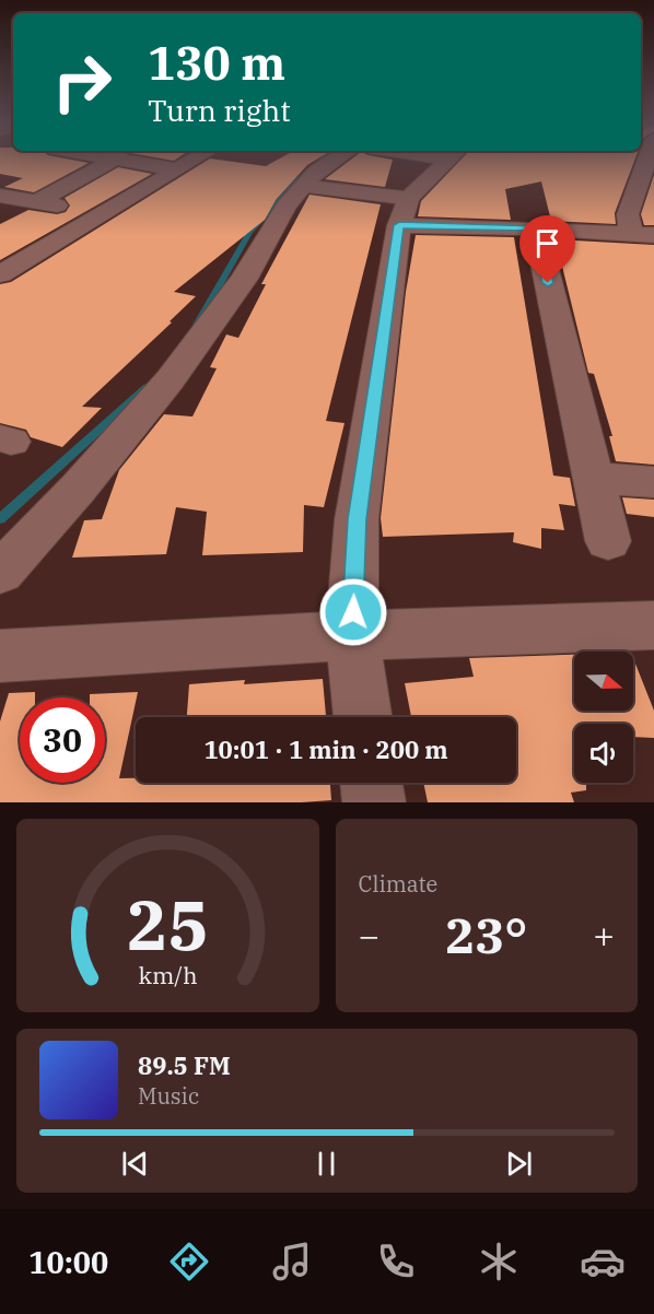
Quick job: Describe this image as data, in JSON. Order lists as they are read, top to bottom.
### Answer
{
  "north": "right",
  "page": {
    "turn": ["130 m", "Turn right"],
    "limit": "30",
    "trip": "10:01 · 1 min · 200 m",
    "tile": "Climate",
    "heat": ["−", "23°", "+"],
    "song": ["89.5 FM", "Music"],
    "tabs": "10:00",
    "gauge": ["25", "km/h"]
  }
}
